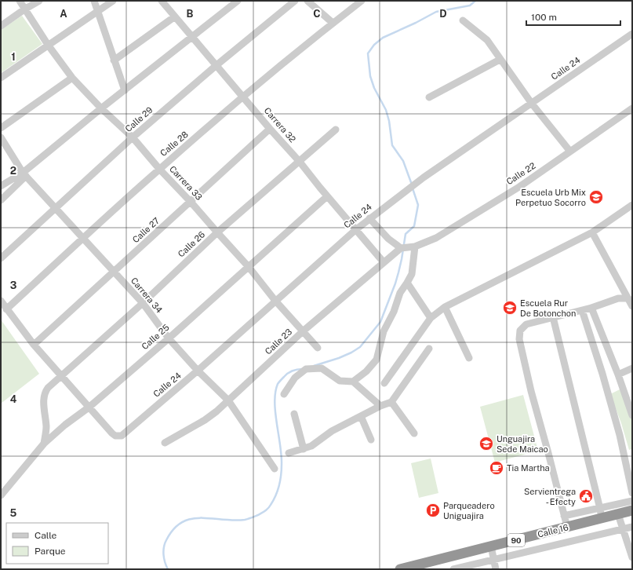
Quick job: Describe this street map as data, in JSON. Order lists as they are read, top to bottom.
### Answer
{
  "streets": {
    "highway": ["Calle 16", "90"],
    "street": [
      "Calle 24",
      "Calle 29",
      "Carrera 32",
      "Calle 28",
      "Calle 22",
      "Carrera 33",
      "Calle 27",
      "Calle 26",
      "Carrera 34",
      "Calle 25",
      "Calle 23"
    ]
  },
  "crossings": [
    ["Calle 24", "Carrera 32"],
    ["Calle 24", "Carrera 33"],
    ["Calle 24", "Carrera 34"],
    ["Calle 24", "Calle 25"],
    ["Calle 29", "Carrera 32"],
    ["Calle 29", "Carrera 33"],
    ["Calle 29", "Carrera 34"],
    ["Carrera 32", "Calle 28"],
    ["Carrera 32", "Calle 27"],
    ["Carrera 32", "Calle 26"],
    ["Carrera 32", "Calle 25"],
    ["Carrera 32", "Calle 23"],
    ["Calle 28", "Carrera 33"],
    ["Calle 28", "Carrera 34"],
    ["Calle 22", "Calle 23"],
    ["Carrera 33", "Calle 27"],
    ["Carrera 33", "Calle 26"],
    ["Carrera 33", "Calle 25"],
    ["Carrera 33", "Calle 23"],
    ["Calle 27", "Carrera 34"],
    ["Calle 26", "Carrera 34"],
    ["Calle 26", "Calle 25"],
    ["Carrera 34", "Calle 25"],
    ["Carrera 34", "Calle 23"]
  ],
  "places": {
    "school or university": ["Escuela Urb Mix Perpetuo Socorro", "Escuela Rur De Botonchon", "Unguajira Sede Maicao"],
    "cafe": ["Tia Martha"],
    "public building": ["Servientrega - Efecty"],
    "parking": ["Parqueadero Uniguajira"]
  },
  "legend": ["Calle", "Parque"],
  "scale_bar": "100 m",
  "grid": {
    "columns": [
      "A",
      "B",
      "C",
      "D"
    ],
    "rows": [
      "1",
      "2",
      "3",
      "4",
      "5"
    ]
  }
}
